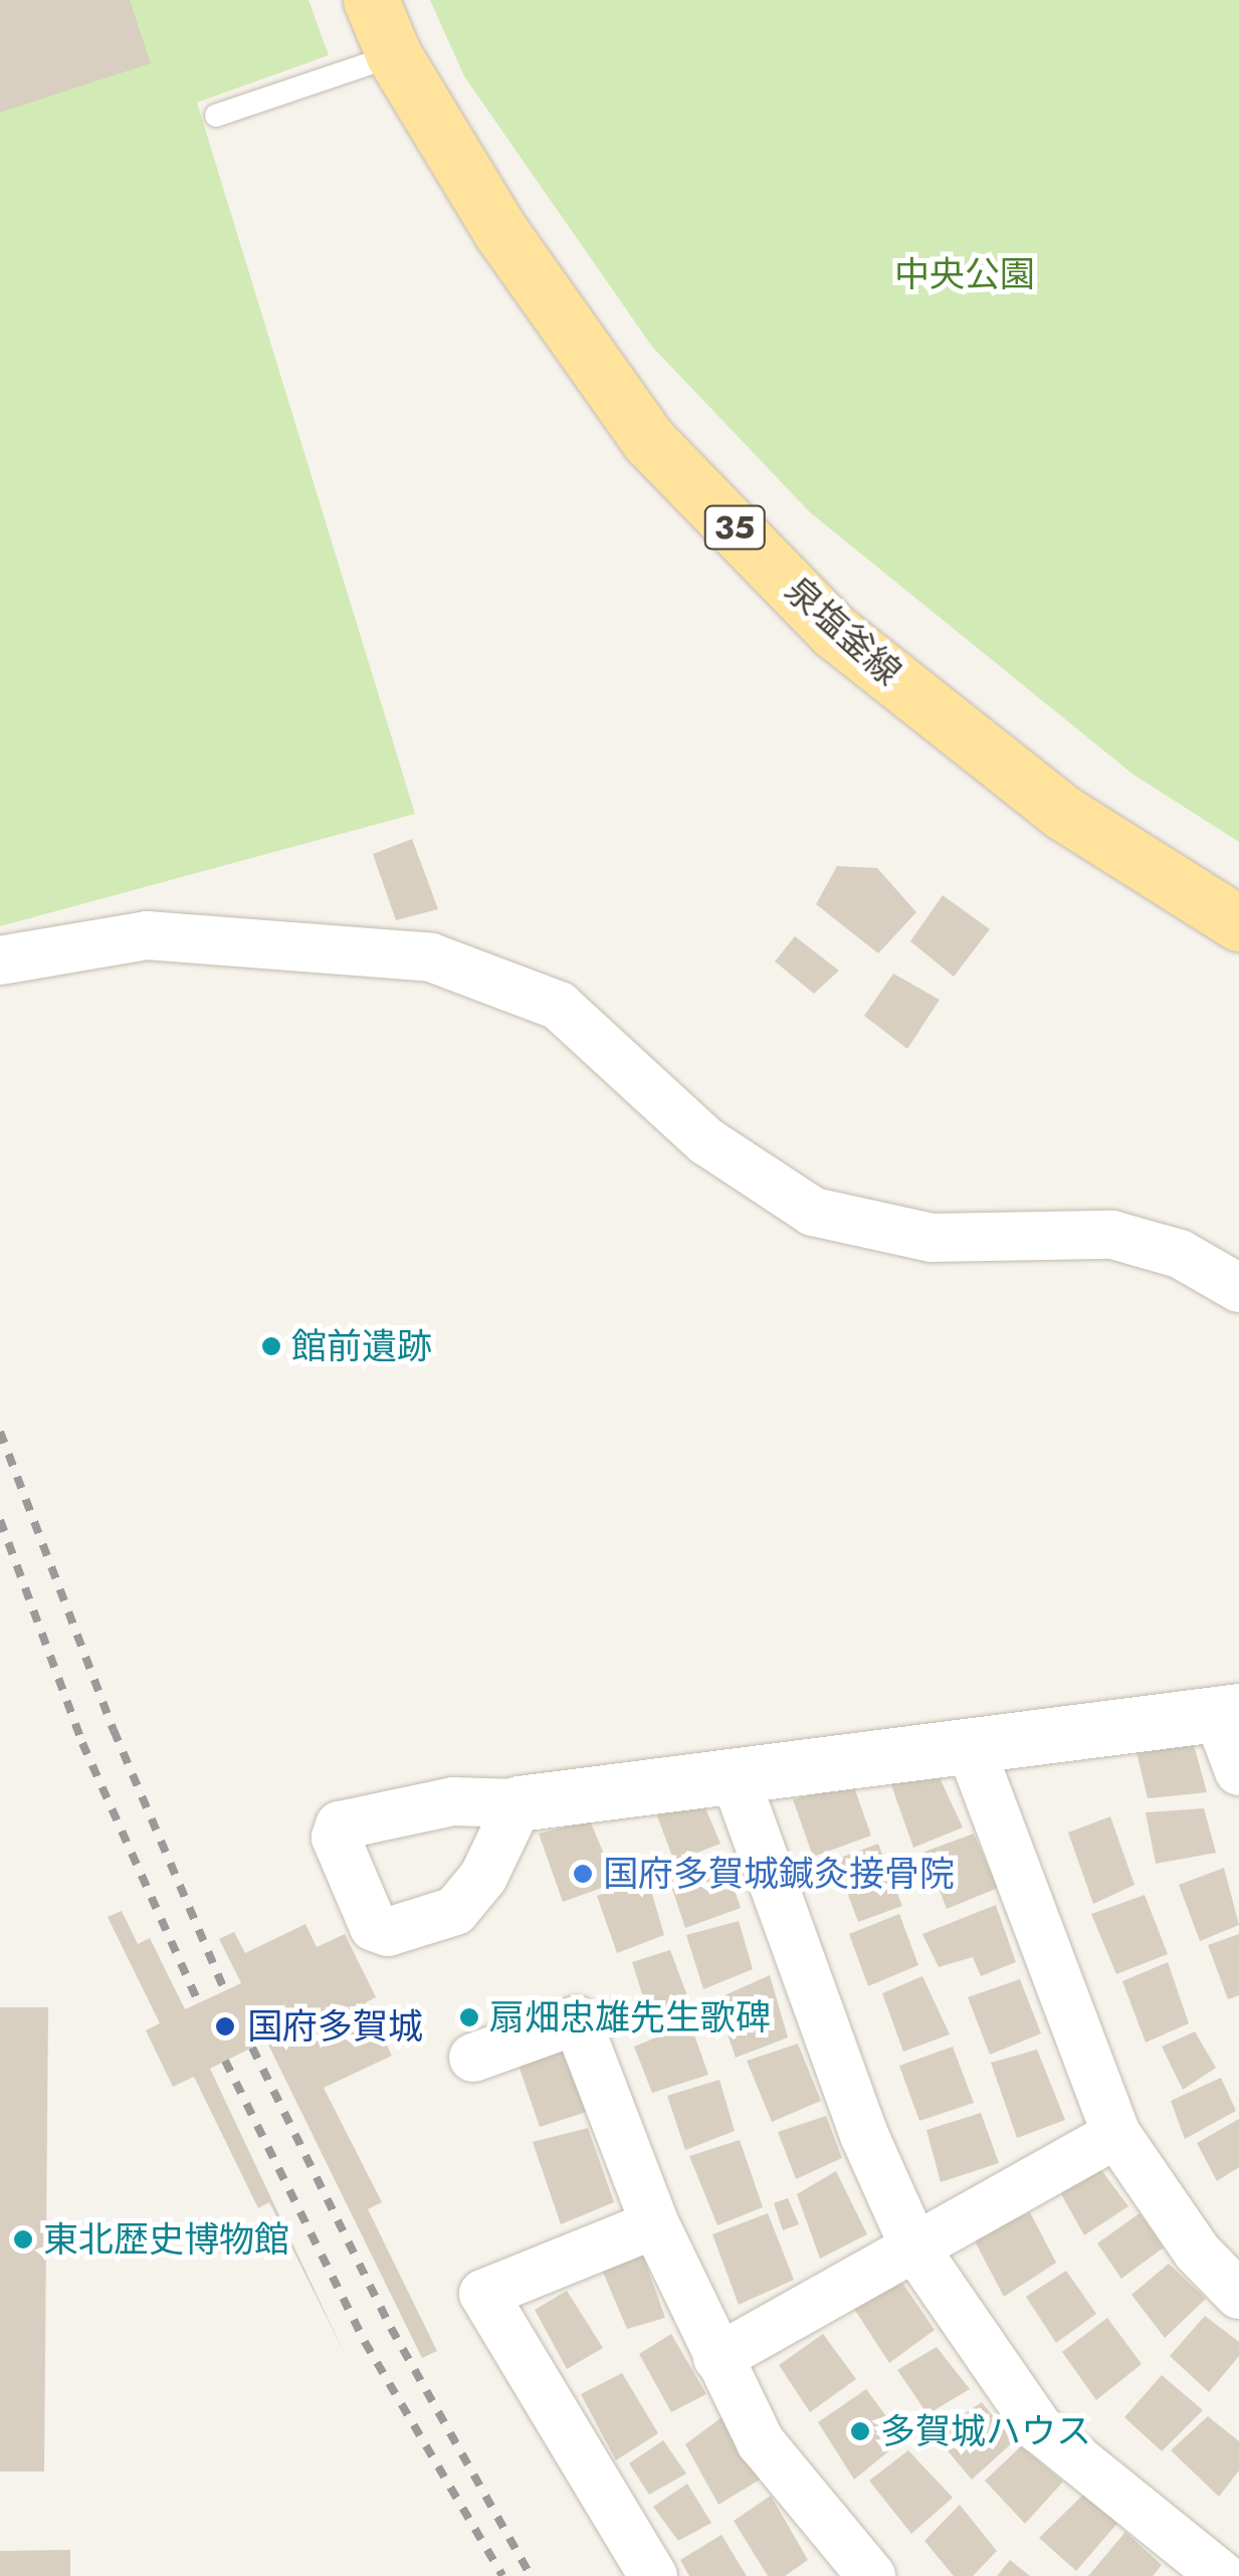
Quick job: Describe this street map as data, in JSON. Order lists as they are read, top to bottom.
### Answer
{
  "streets": {
    "main road": ["35", "泉塩釜線"]
  },
  "parks": ["中央公園"],
  "places": [
    "館前遺跡",
    "国府多賀城鍼灸接骨院",
    "扇畑忠雄先生歌碑",
    "国府多賀城",
    "東北歴史博物館",
    "多賀城ハウス"
  ]
}
